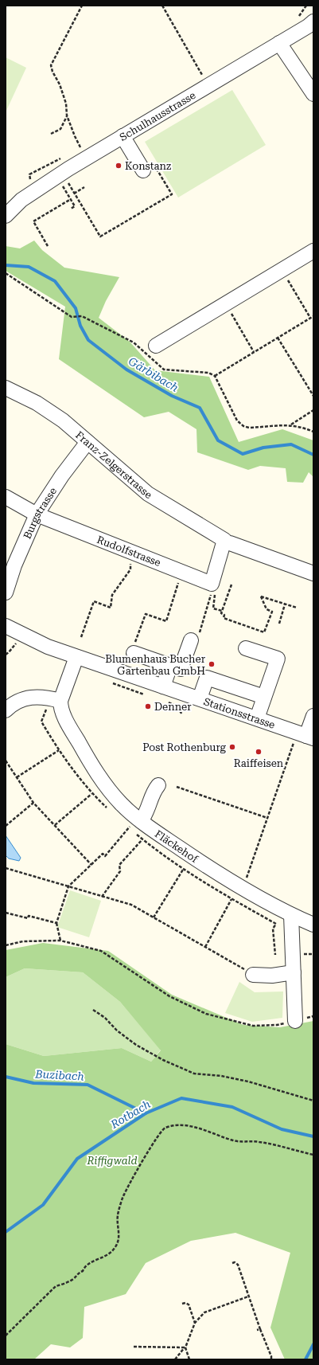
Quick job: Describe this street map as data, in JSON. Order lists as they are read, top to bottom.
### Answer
{
  "streets": {
    "street": [
      "Schulhausstrasse",
      "Franz-Zelgerstrasse",
      "Burgstrasse",
      "Rudolfstrasse",
      "Stationsstrasse",
      "Fläckehof"
    ]
  },
  "crossings": [
    ["Franz-Zelgerstrasse", "Burgstrasse"],
    ["Burgstrasse", "Rudolfstrasse"]
  ],
  "water": ["Gärbibach", "Buzibach", "Rotbach"],
  "parks": ["Riffigwald"],
  "places": [
    "Konstanz",
    "Blumenhaus Bucher Gartenbau GmbH",
    "Denner",
    "Post Rothenburg",
    "Raiffeisen"
  ]
}
